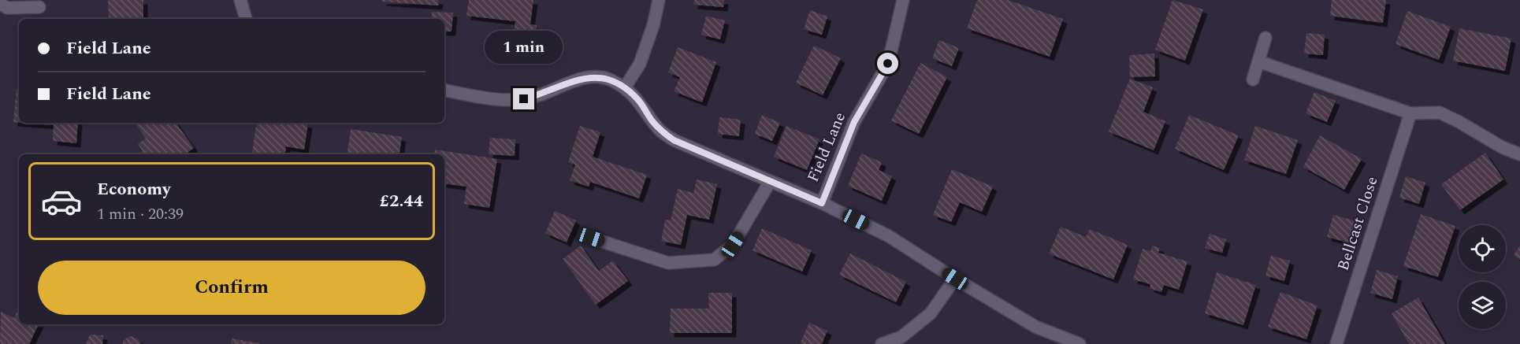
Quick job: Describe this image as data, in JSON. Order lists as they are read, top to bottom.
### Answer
{
  "streets": {
    "street": ["Field Lane", "Bellcast Close"]
  },
  "page": {
    "banner": ["Field Lane", "Field Lane"],
    "bubble": "1 min",
    "list": [
      {
        "name": "Economy",
        "note": "1 min · 20:39",
        "value": "£2.44"
      }
    ],
    "buttons": "Confirm"
  }
}
